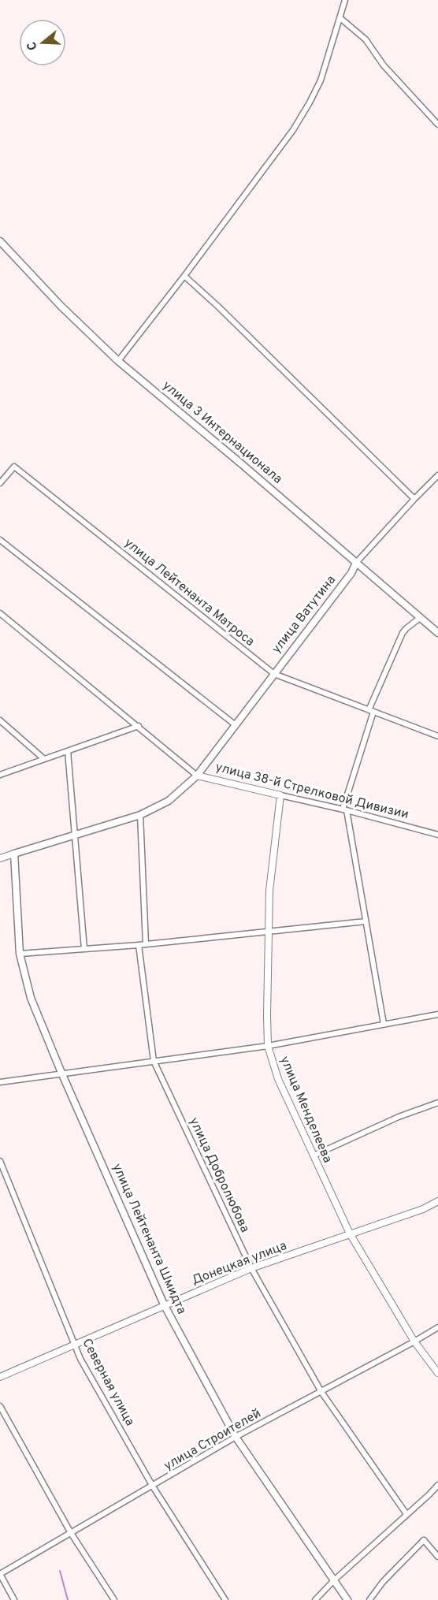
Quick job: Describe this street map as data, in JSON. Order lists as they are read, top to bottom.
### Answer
{
  "streets": {
    "main road": [
      "улица 3 Интернационала",
      "улица Ватутина",
      "улица 38-й Стрелковой Дивизии",
      "улица Лейтенанта Шмидта"
    ],
    "street": [
      "улица Лейтенанта Матроса",
      "улица Менделеева",
      "улица Добролюбова",
      "Донецкая улица",
      "Северная улица",
      "улица Строителей"
    ]
  },
  "crossings": [
    ["улица 3 Интернационала", "улица Ватутина"],
    ["улица Лейтенанта Матроса", "улица Ватутина"],
    ["улица Ватутина", "улица 38-й Стрелковой Дивизии"],
    ["улица 38-й Стрелковой Дивизии", "улица Менделеева"],
    ["улица 38-й Стрелковой Дивизии", "улица Лейтенанта Шмидта"],
    ["улица Менделеева", "Донецкая улица"],
    ["улица Менделеева", "улица Строителей"],
    ["улица Добролюбова", "Донецкая улица"],
    ["улица Добролюбова", "улица Строителей"],
    ["улица Лейтенанта Шмидта", "Донецкая улица"],
    ["улица Лейтенанта Шмидта", "улица Строителей"],
    ["Донецкая улица", "Северная улица"],
    ["Северная улица", "улица Строителей"]
  ],
  "north": "left"
}
